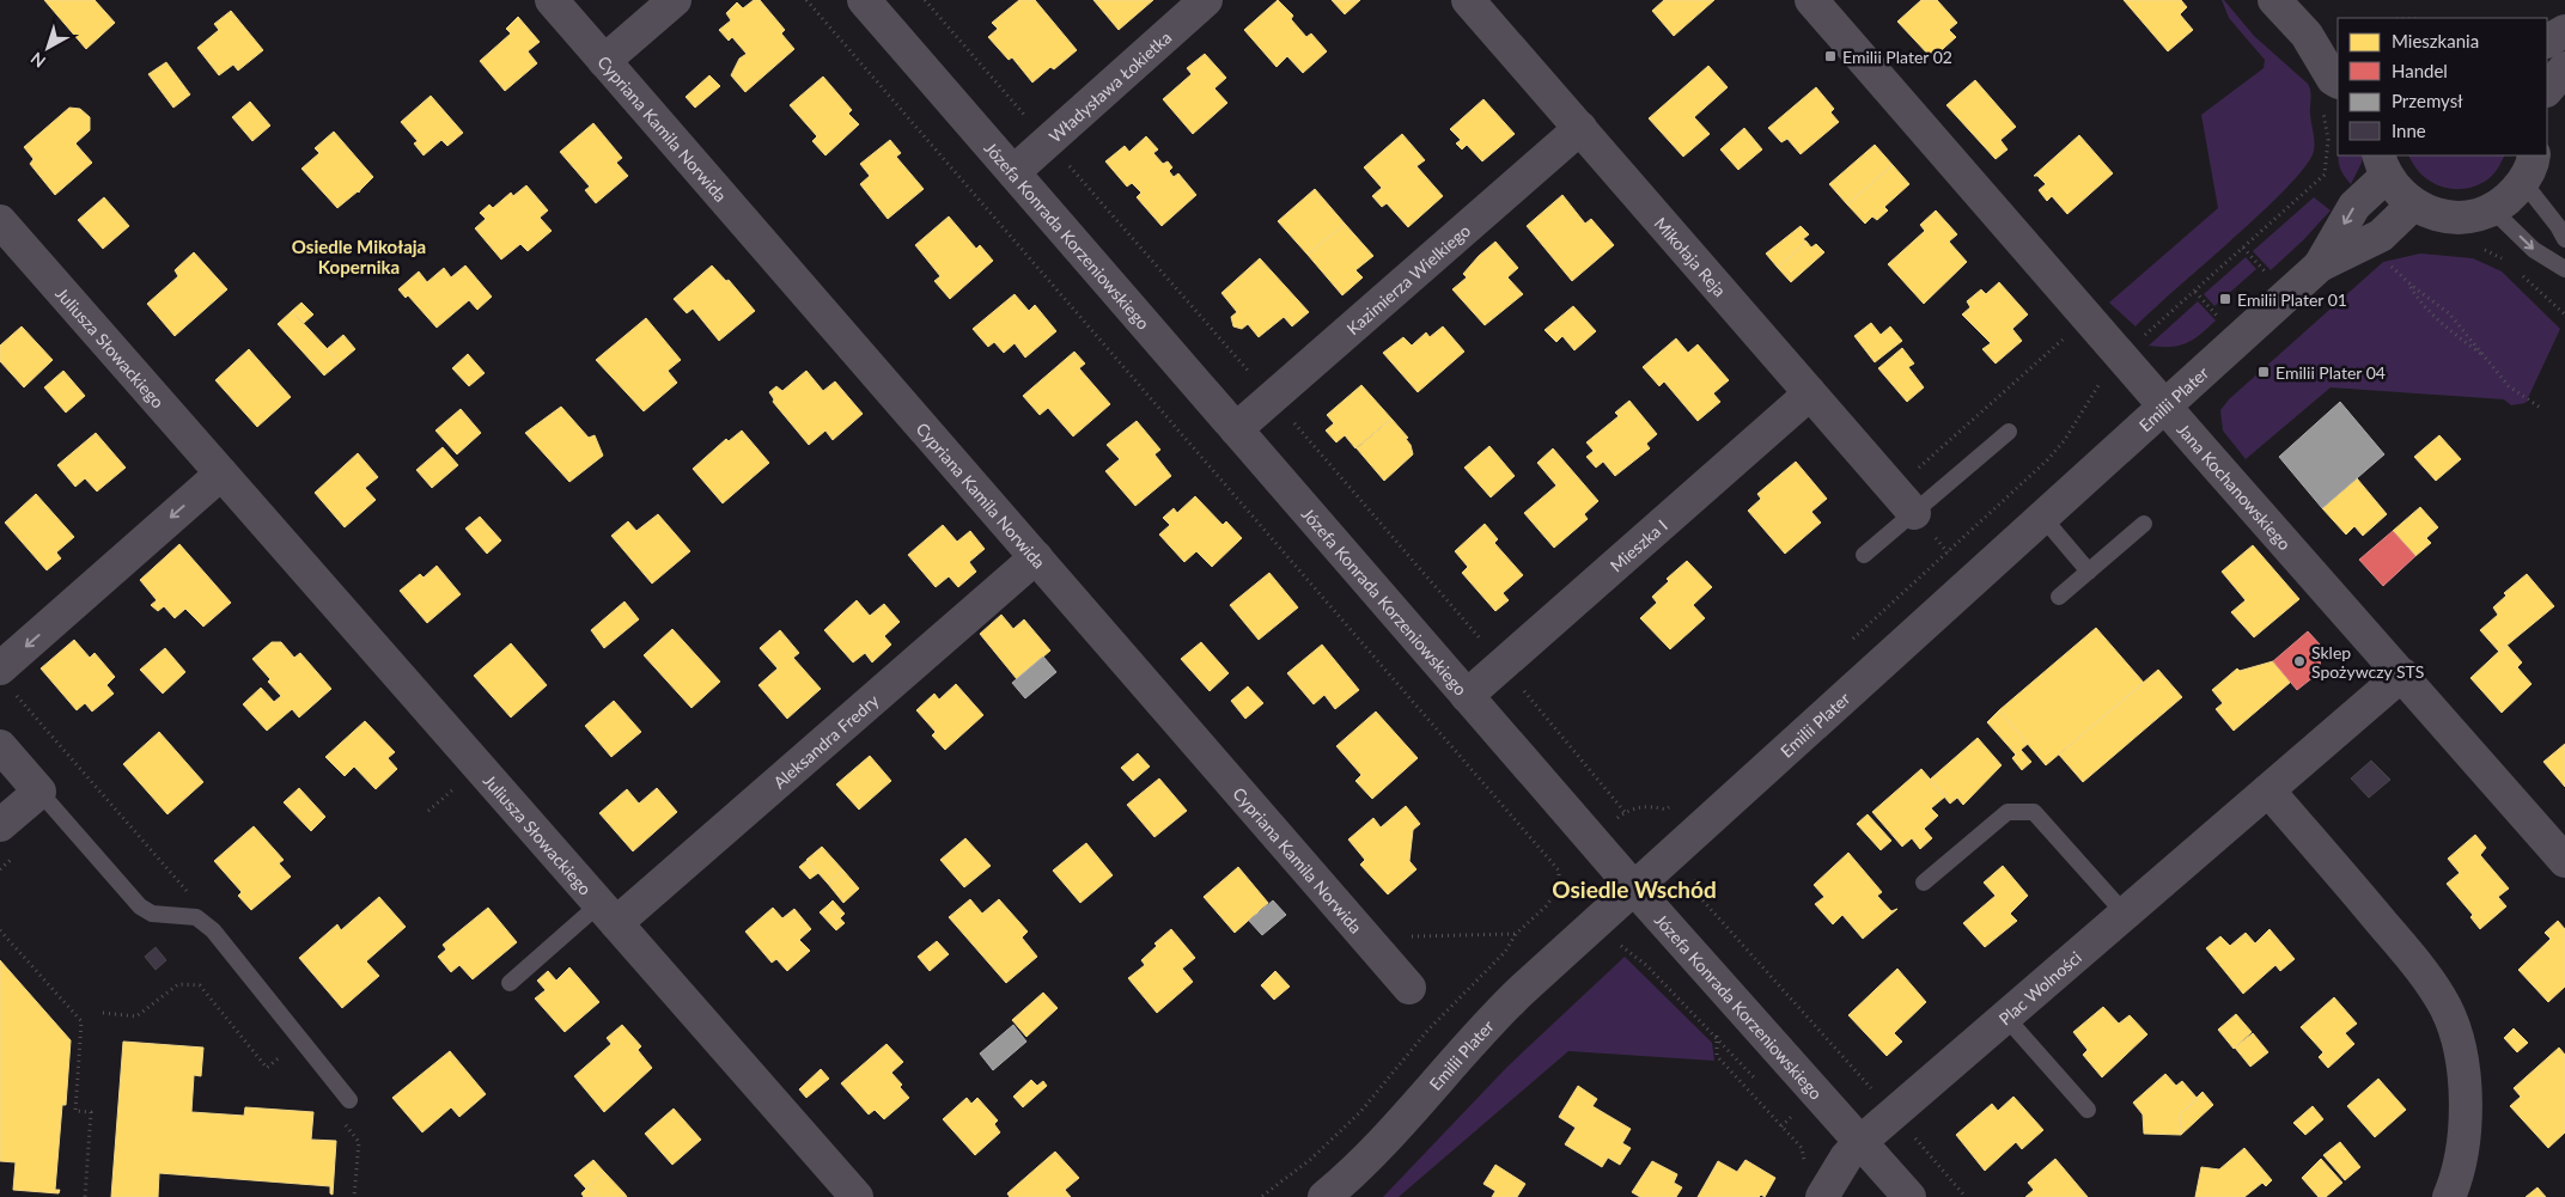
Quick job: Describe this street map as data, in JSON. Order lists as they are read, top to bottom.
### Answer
{
  "streets": {
    "street": [
      "Władysława Łokietka",
      "Cypriana Kamila Norwida",
      "Józefa Konrada Korzeniowskiego",
      "Mikołaja Reja",
      "Kazimierza Wielkiego",
      "Juliusza Słowackiego",
      "Emilii Plater",
      "Jana Kochanowskiego",
      "Mieszka I",
      "Aleksandra Fredry",
      "Plac Wolności"
    ]
  },
  "crossings": [
    ["Władysława Łokietka", "Józefa Konrada Korzeniowskiego"],
    ["Cypriana Kamila Norwida", "Aleksandra Fredry"],
    ["Józefa Konrada Korzeniowskiego", "Kazimierza Wielkiego"],
    ["Józefa Konrada Korzeniowskiego", "Emilii Plater"],
    ["Józefa Konrada Korzeniowskiego", "Mieszka I"],
    ["Józefa Konrada Korzeniowskiego", "Plac Wolności"],
    ["Mikołaja Reja", "Kazimierza Wielkiego"],
    ["Mikołaja Reja", "Mieszka I"],
    ["Juliusza Słowackiego", "Aleksandra Fredry"],
    ["Emilii Plater", "Jana Kochanowskiego"],
    ["Jana Kochanowskiego", "Plac Wolności"]
  ],
  "districts": ["Osiedle Mikołaja Kopernika", "Osiedle Wschód"],
  "places": {
    "transit": ["Emilii Plater 02", "Emilii Plater 01", "Emilii Plater 04"],
    "other": ["Sklep Spożywczy STS"]
  },
  "legend": [
    "Mieszkania",
    "Handel",
    "Przemysł",
    "Inne"
  ],
  "north": "bottom left"
}
